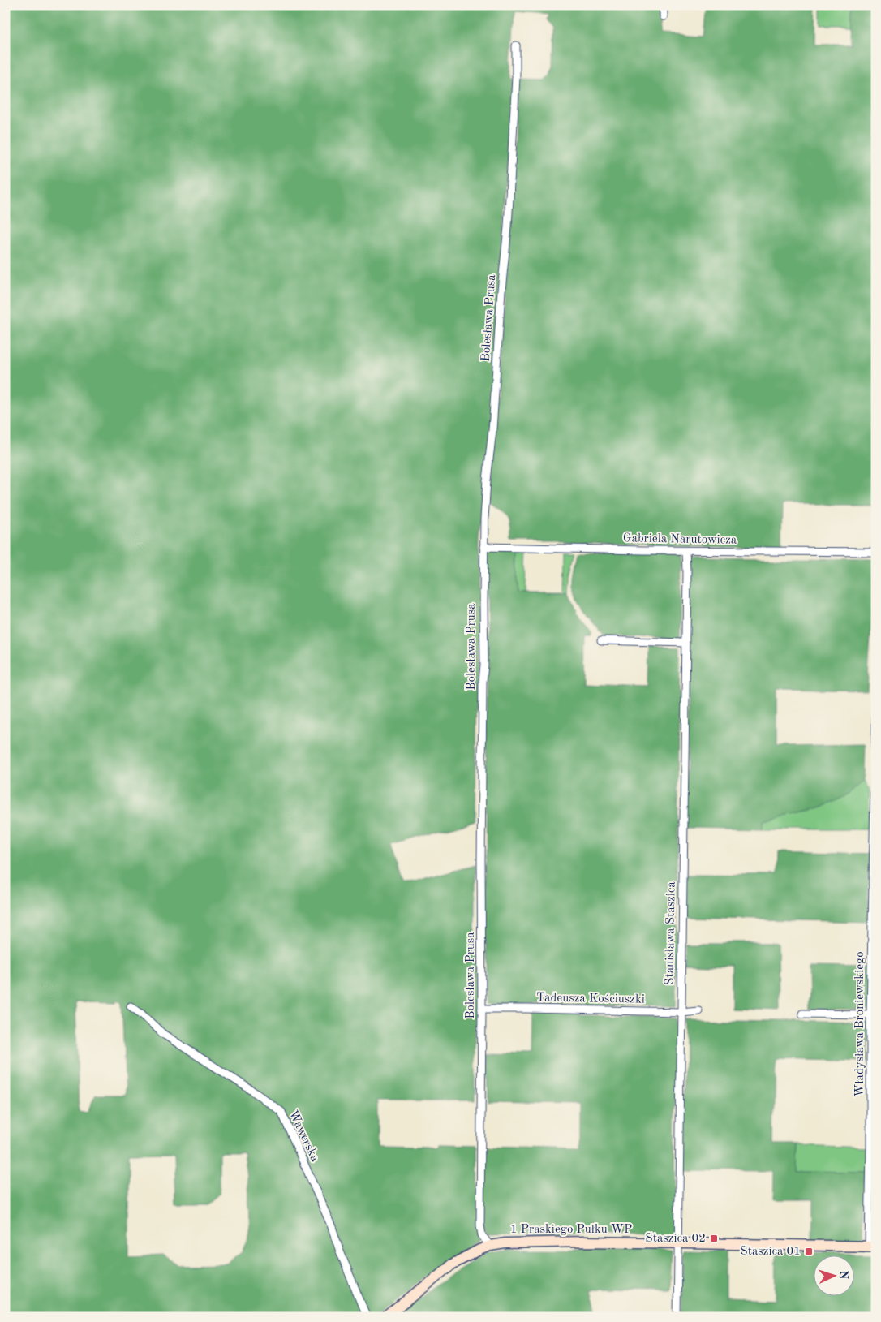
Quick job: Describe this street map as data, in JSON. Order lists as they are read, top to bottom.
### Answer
{
  "streets": {
    "street": [
      "Bolesława Prusa",
      "Gabriela Narutowicza",
      "Stanisława Staszica",
      "Tadeusza Kościuszki",
      "Władysława Broniewskiego",
      "Wawerska",
      "1 Praskiego Pułku WP"
    ]
  },
  "crossings": [
    ["Bolesława Prusa", "Gabriela Narutowicza"],
    ["Bolesława Prusa", "Tadeusza Kościuszki"],
    ["Bolesława Prusa", "1 Praskiego Pułku WP"],
    ["Gabriela Narutowicza", "Stanisława Staszica"],
    ["Stanisława Staszica", "Tadeusza Kościuszki"],
    ["Stanisława Staszica", "1 Praskiego Pułku WP"],
    ["Władysława Broniewskiego", "1 Praskiego Pułku WP"]
  ],
  "places": {
    "transit": ["Staszica 02", "Staszica 01"]
  },
  "north": "right"
}
